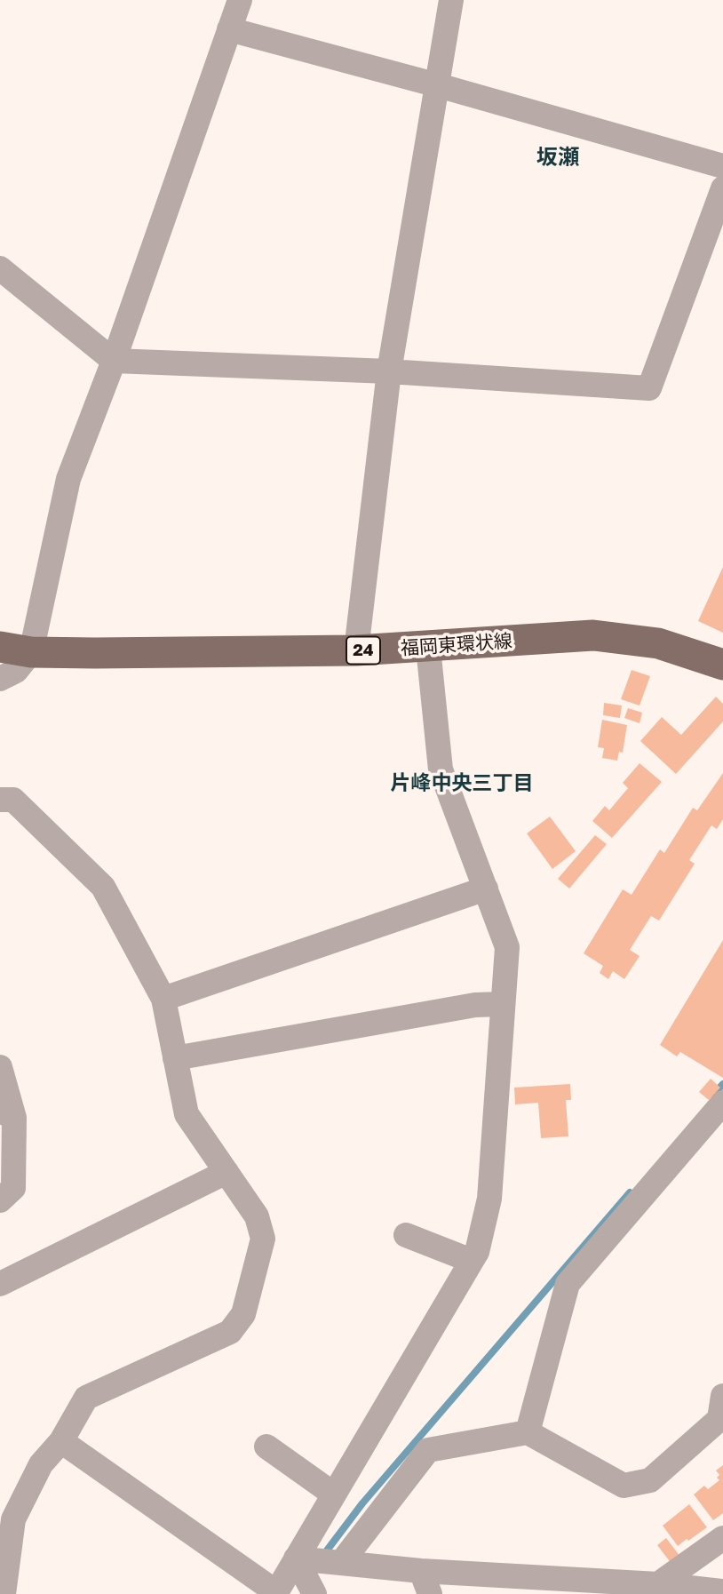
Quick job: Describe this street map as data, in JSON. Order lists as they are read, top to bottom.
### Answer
{
  "streets": {
    "main road": ["福岡東環状線", "24"]
  },
  "districts": ["坂瀬", "片峰中央三丁目"]
}
